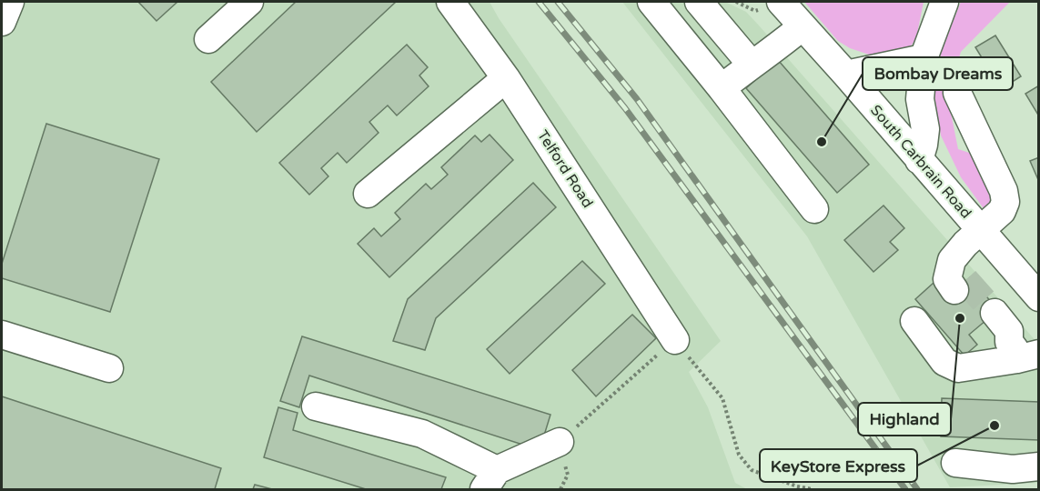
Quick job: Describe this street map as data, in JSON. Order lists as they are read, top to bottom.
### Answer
{
  "streets": {
    "street": ["South Carbrain Road", "Telford Road"]
  },
  "places": ["Bombay Dreams", "Highland", "KeyStore Express"]
}
